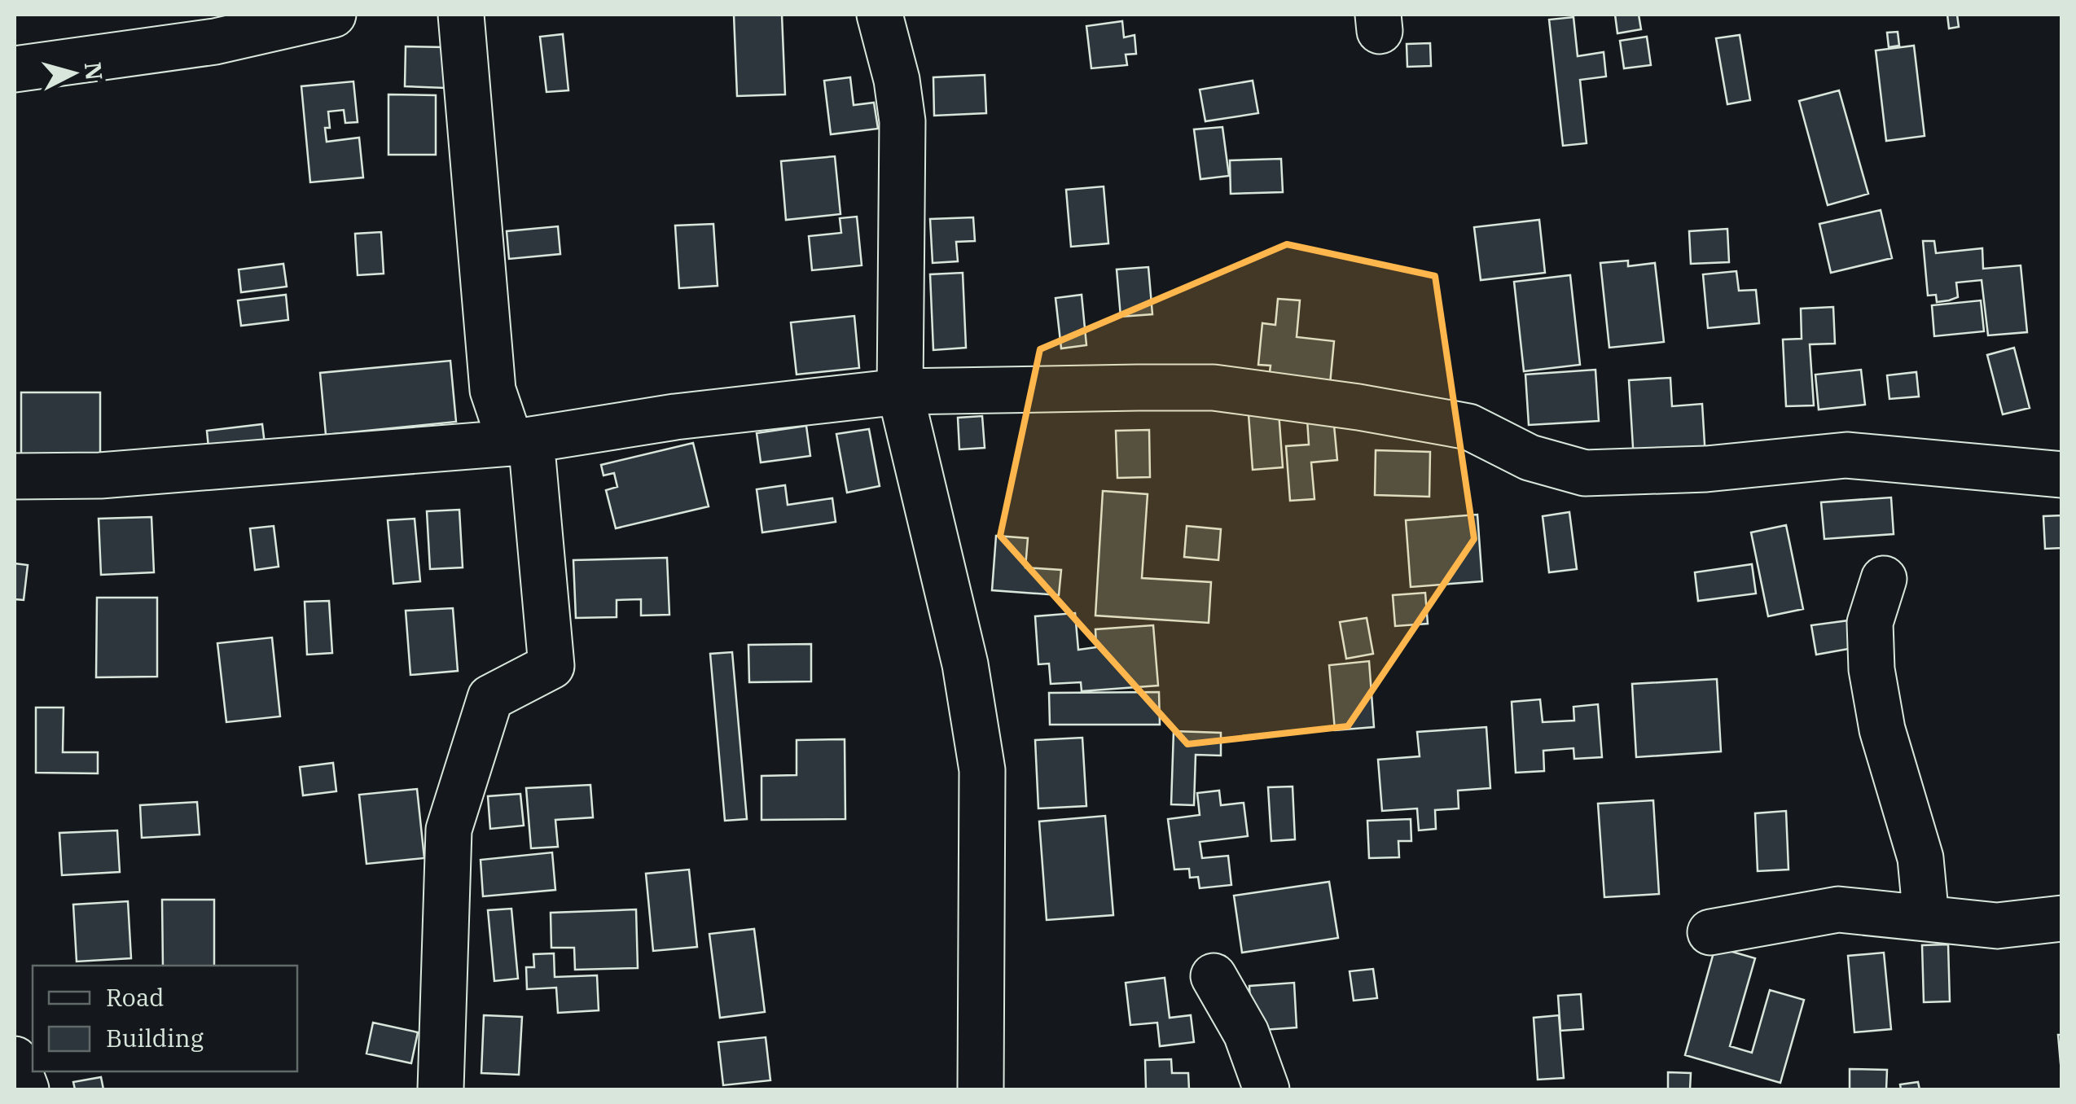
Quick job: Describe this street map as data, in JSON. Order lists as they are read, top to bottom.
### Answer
{
  "legend": ["Road", "Building"],
  "north": "right"
}
